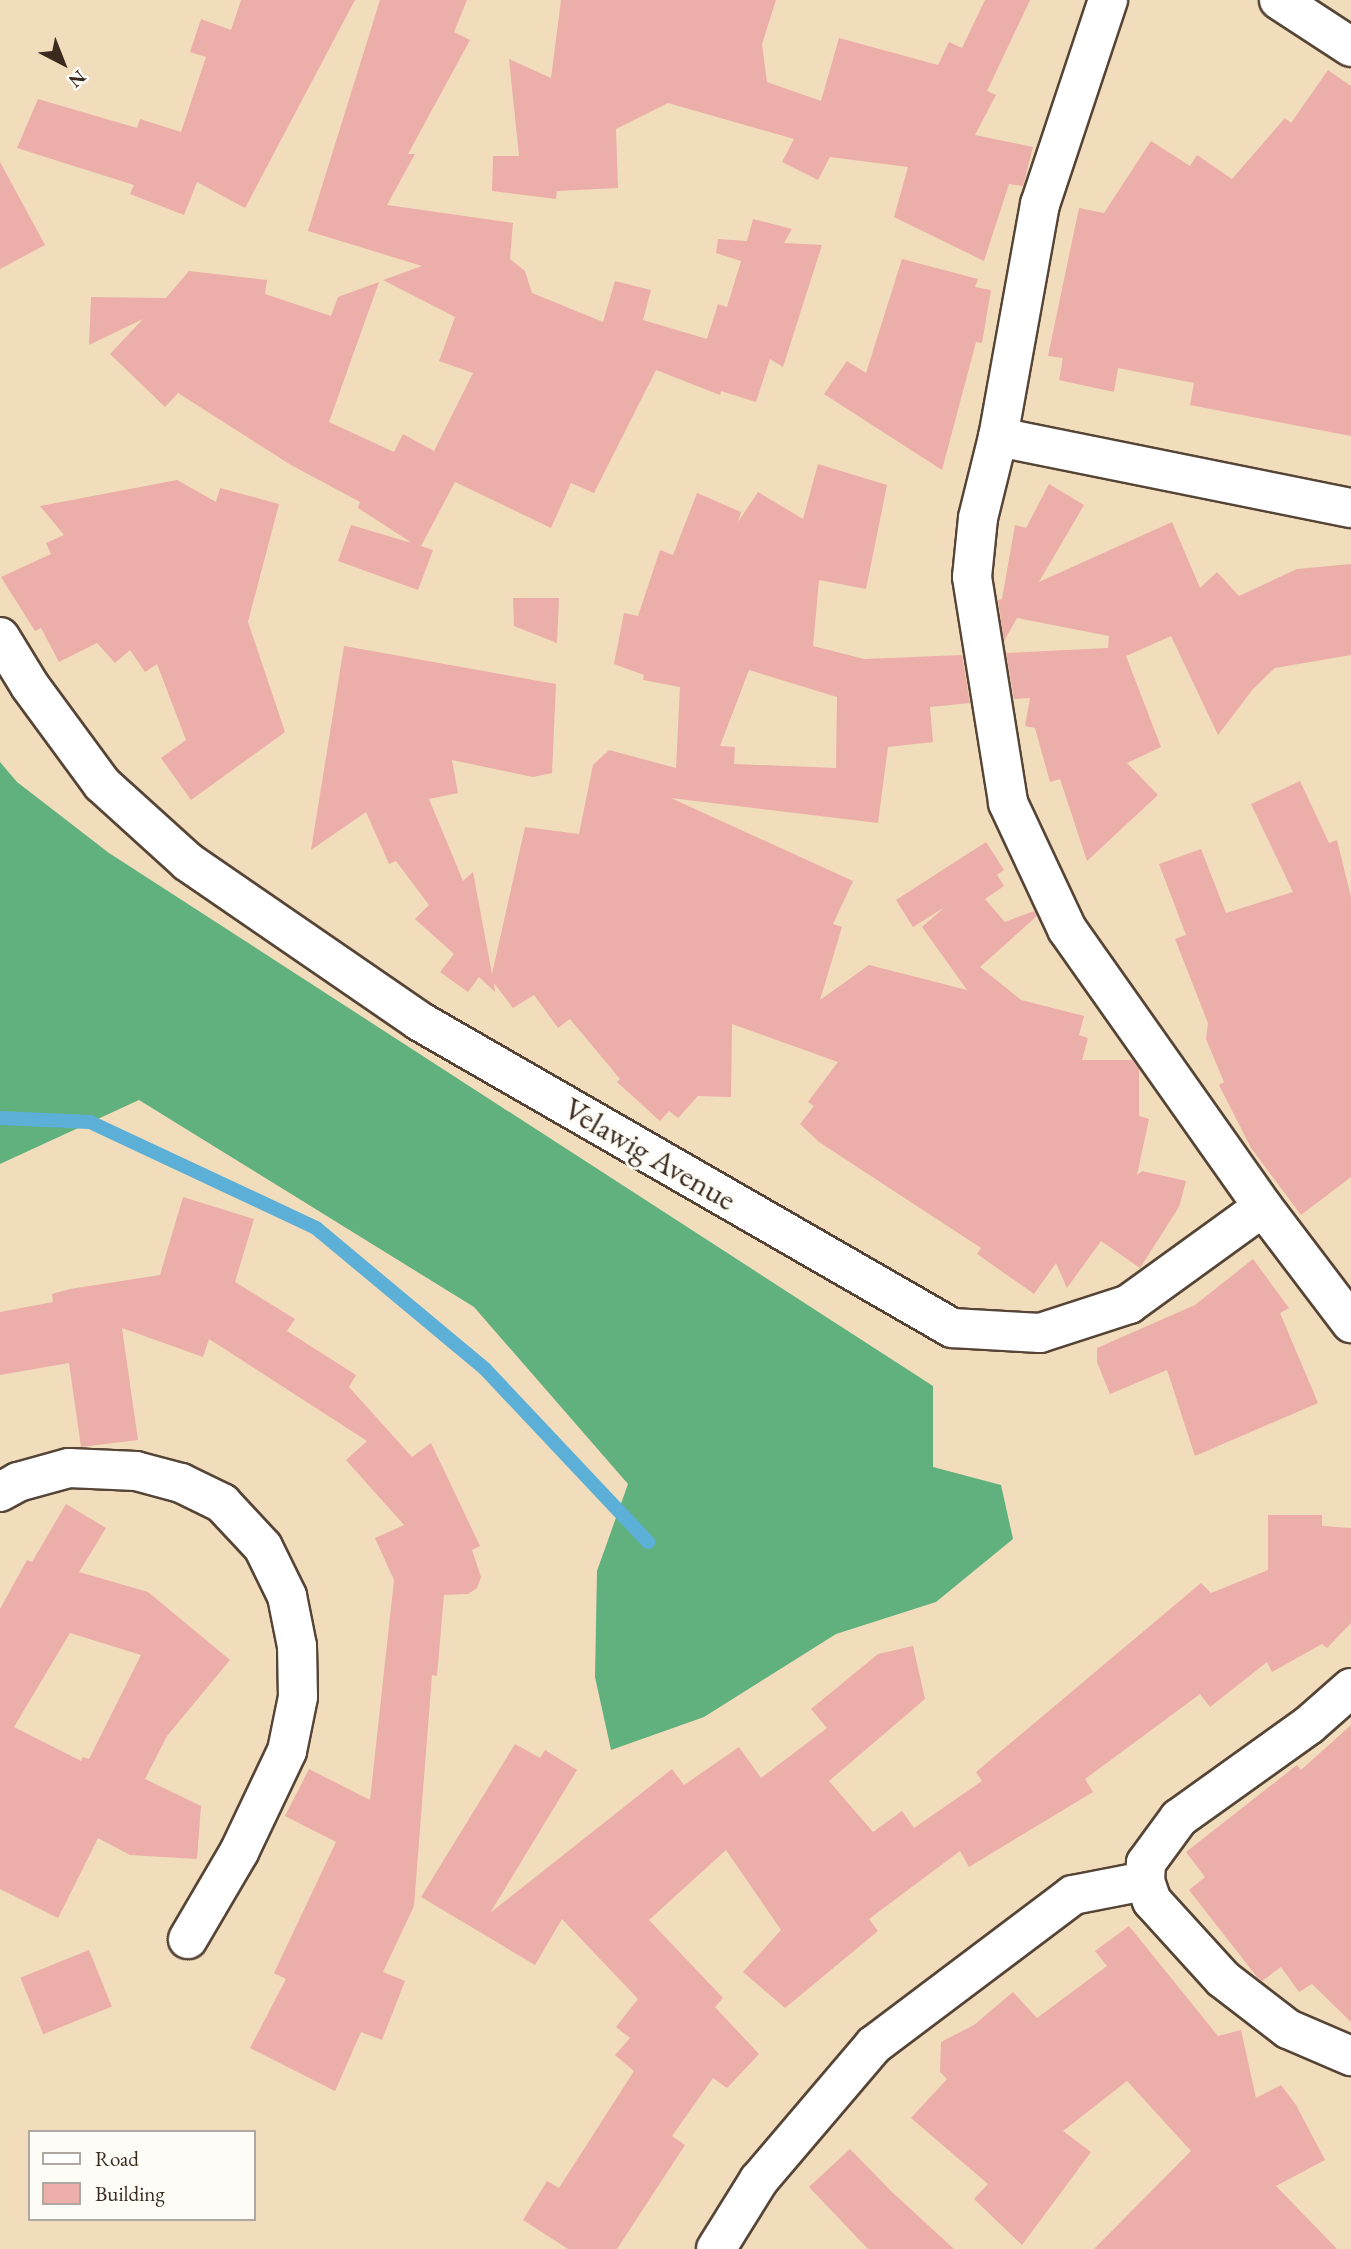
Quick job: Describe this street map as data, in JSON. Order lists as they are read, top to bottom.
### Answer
{
  "streets": {
    "street": ["Velawig Avenue"]
  },
  "legend": ["Road", "Building"],
  "north": "bottom right"
}
